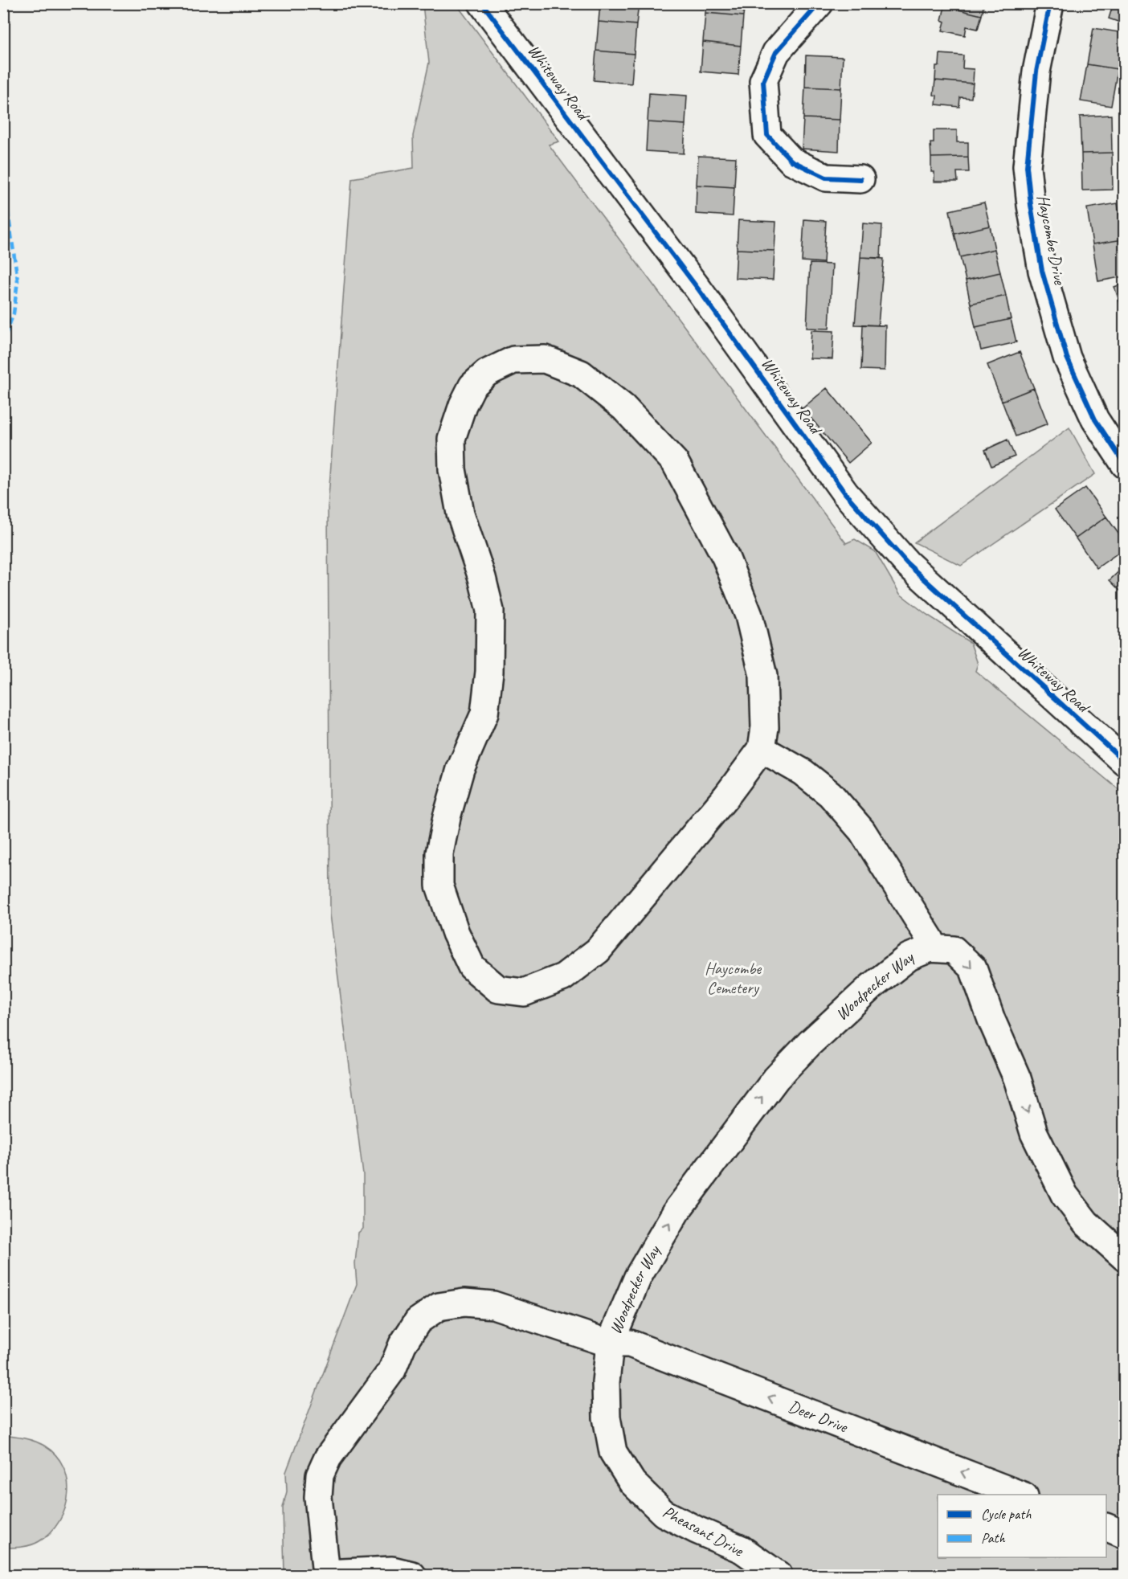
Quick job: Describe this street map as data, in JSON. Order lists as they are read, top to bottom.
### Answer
{
  "streets": {
    "street": [
      "Whiteway Road",
      "Haycombe Drive",
      "Woodpecker Way",
      "Deer Drive",
      "Pheasant Drive"
    ]
  },
  "crossings": [
    ["Woodpecker Way", "Deer Drive"],
    ["Woodpecker Way", "Pheasant Drive"],
    ["Deer Drive", "Pheasant Drive"]
  ],
  "one_way": ["Deer Drive"],
  "parks": ["Haycombe Cemetery"],
  "legend": ["Cycle path", "Path"]
}
